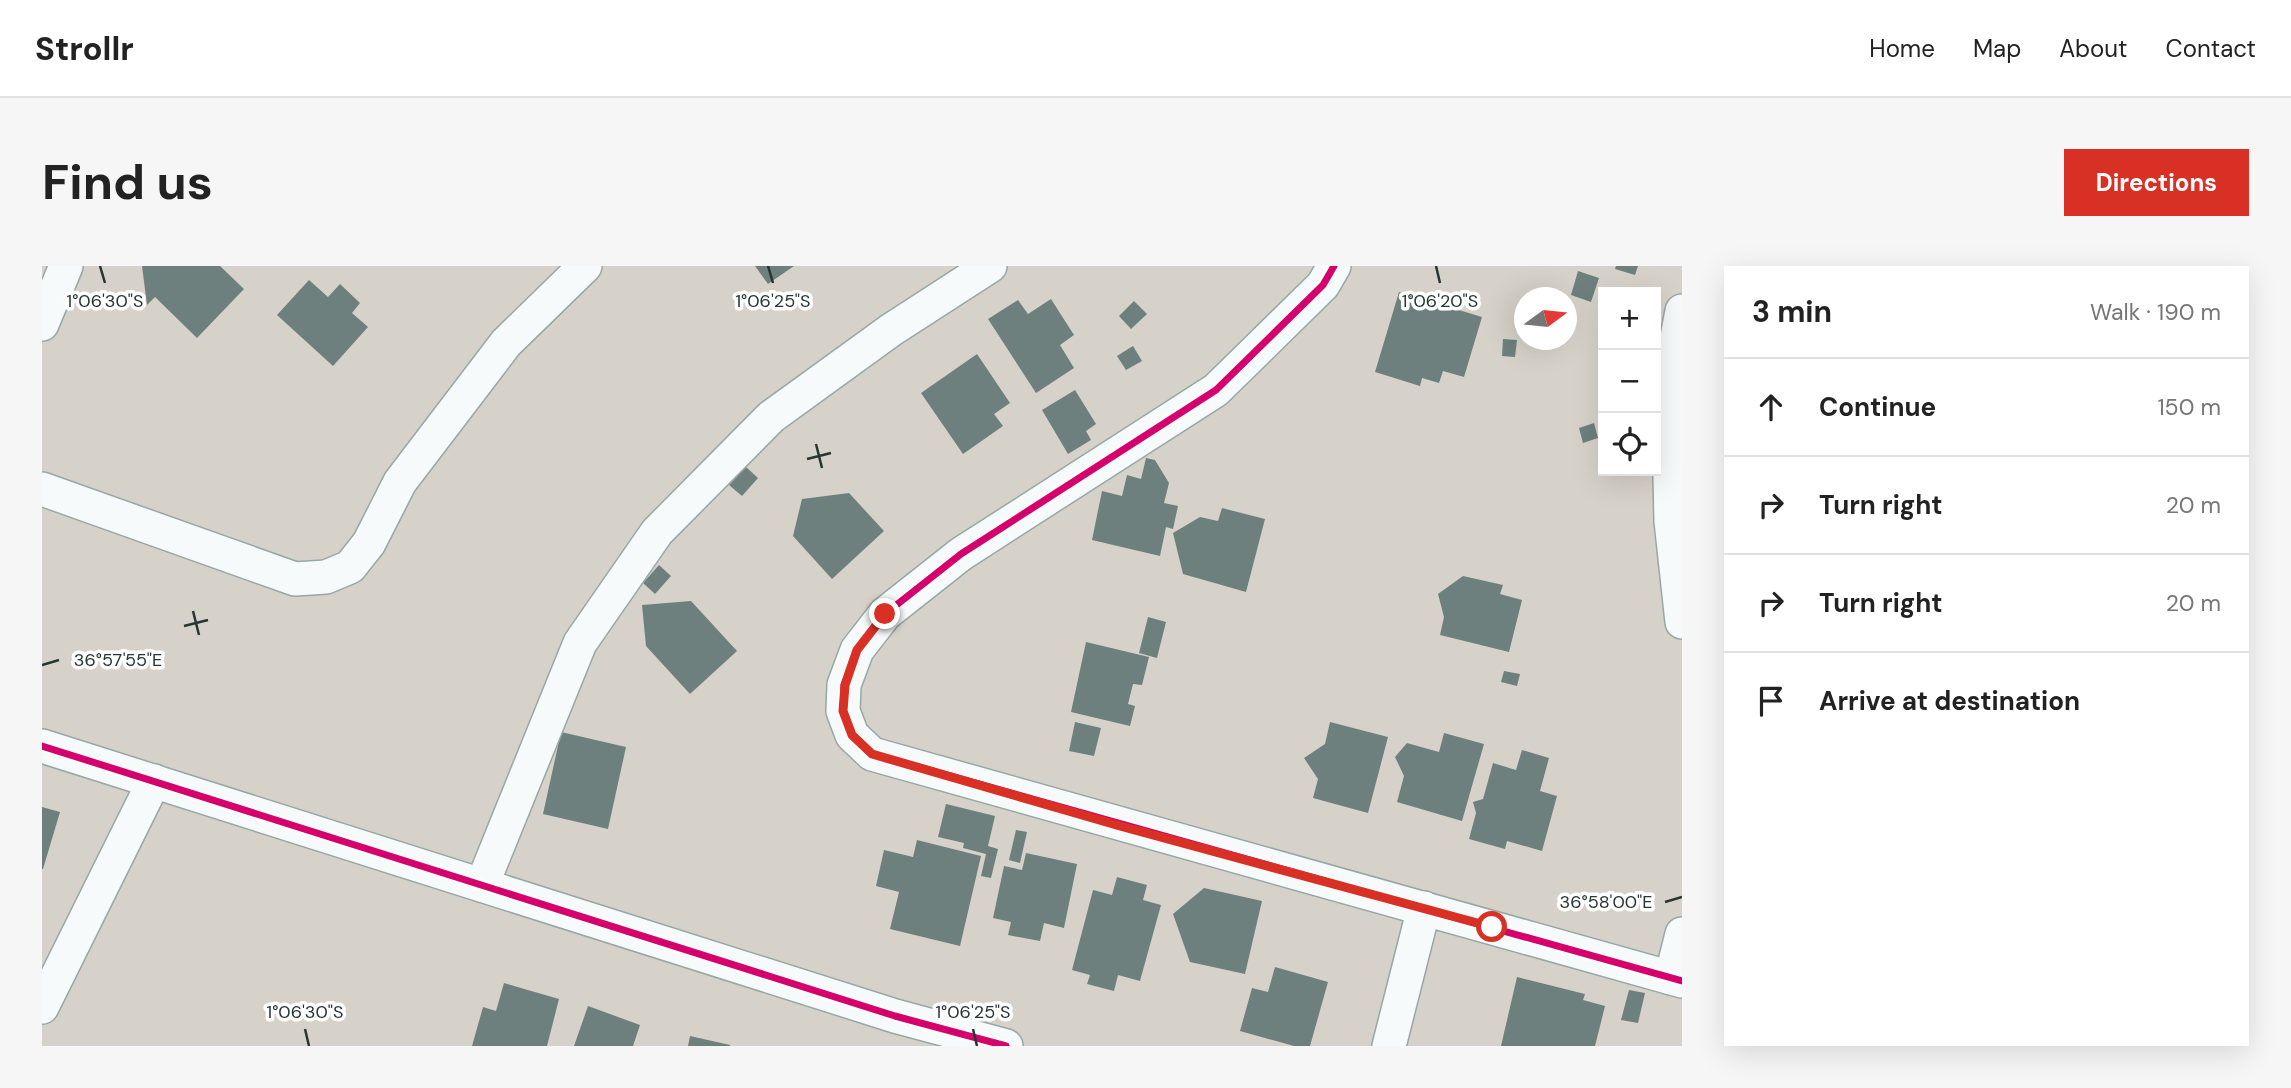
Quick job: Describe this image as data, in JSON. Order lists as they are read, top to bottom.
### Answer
{
  "north": "right",
  "page": {
    "header": "Strollr",
    "nav": [
      "Home",
      "Map",
      "About",
      "Contact"
    ],
    "buttons": "Directions",
    "title": "Find us",
    "heading": ["3 min", "Walk · 190 m"],
    "map_buttons": ["+", "−"],
    "list": [
      ["Continue", "150 m"],
      ["Turn right", "20 m"],
      ["Turn right", "20 m"],
      "Arrive at destination"
    ]
  },
  "coordinates": [
    "1°06'30\"S",
    "1°06'25\"S",
    "1°06'20\"S",
    "36°57'55\"E",
    "36°58'00\"E"
  ]
}
